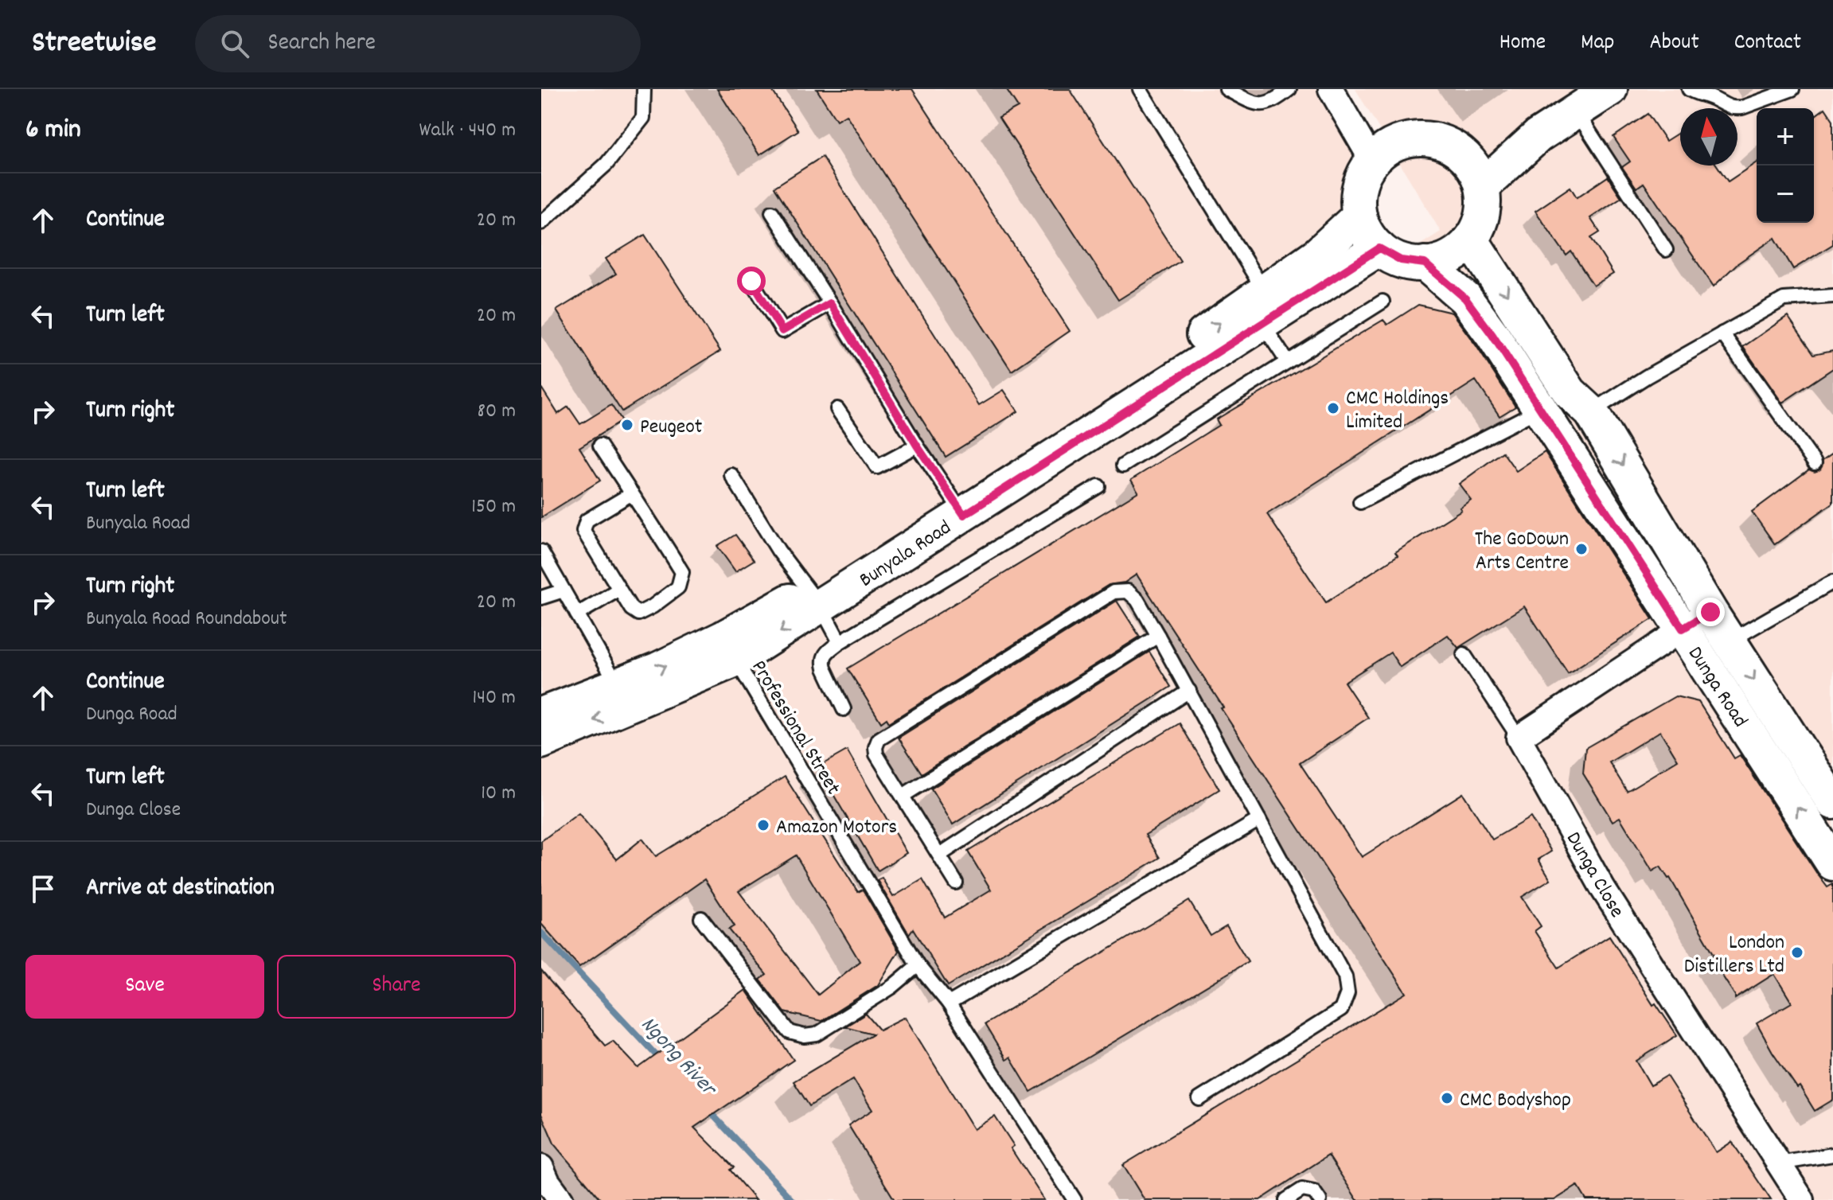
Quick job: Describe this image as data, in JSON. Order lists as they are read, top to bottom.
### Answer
{
  "streets": {
    "main road": ["Bunyala Road", "Dunga Road"],
    "street": ["Dunga Close"],
    "lane": ["Professional Street"]
  },
  "crossings": [
    ["Bunyala Road", "Dunga Road"],
    ["Bunyala Road", "Professional Street"]
  ],
  "water": ["Ngong River"],
  "places": [
    "CMC Holdings Limited",
    "Peugeot",
    "The GoDown Arts Centre",
    "Amazon Motors",
    "London Distillers Ltd",
    "CMC Bodyshop"
  ],
  "north": "top",
  "page": {
    "header": "Streetwise",
    "search": "Search here",
    "nav": [
      "Home",
      "Map",
      "About",
      "Contact"
    ],
    "heading": ["6 min", "Walk · 440 m"],
    "map_buttons": ["+", "−"],
    "list": [
      ["Continue", "20 m"],
      ["Turn left", "20 m"],
      ["Turn right", "80 m"],
      ["Turn left", "Bunyala Road", "150 m"],
      ["Turn right", "Bunyala Road Roundabout", "20 m"],
      ["Continue", "Dunga Road", "140 m"],
      ["Turn left", "Dunga Close", "10 m"],
      "Arrive at destination"
    ],
    "buttons": ["Save", "Share"]
  }
}
